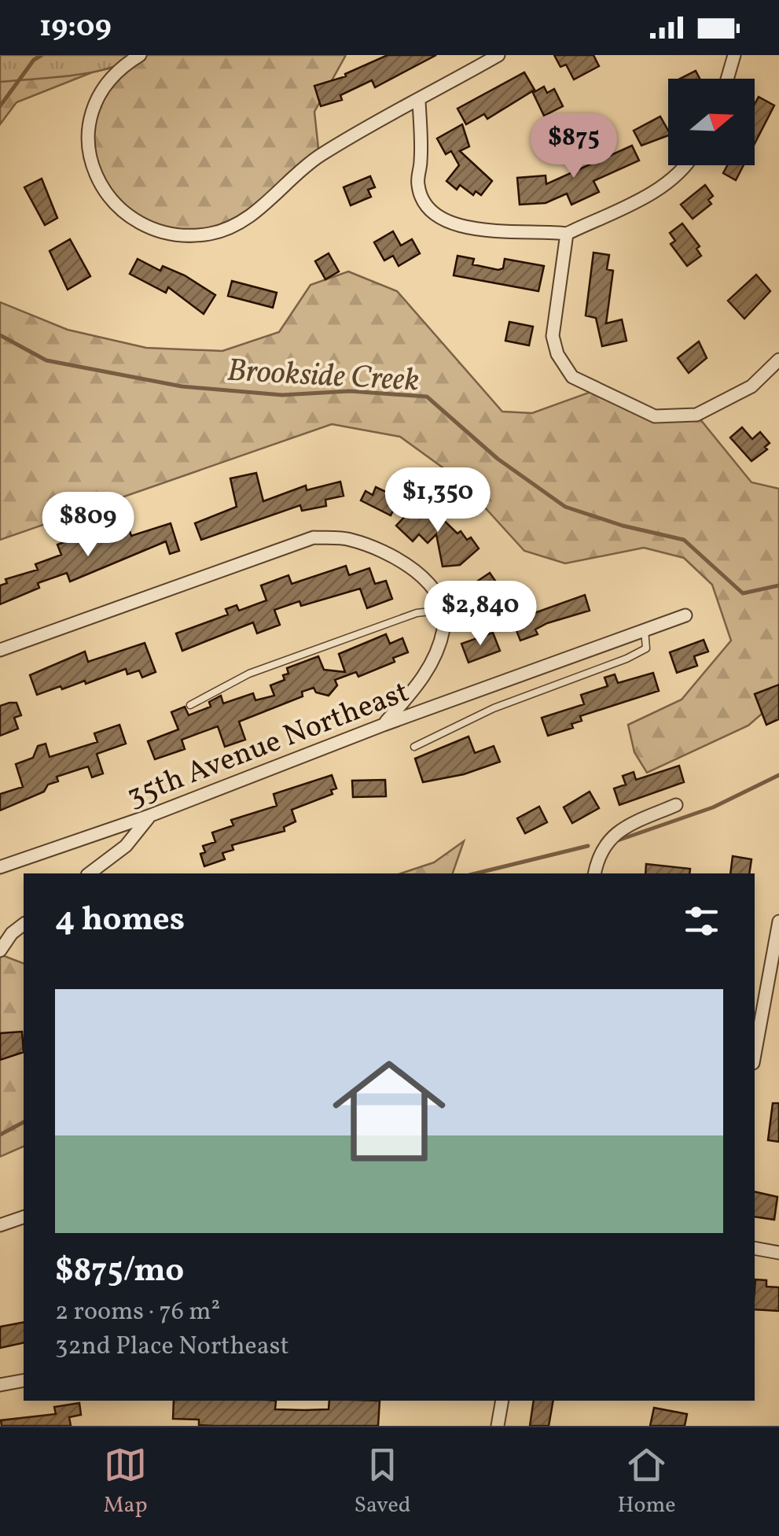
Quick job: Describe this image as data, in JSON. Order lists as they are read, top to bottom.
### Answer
{
  "streets": {
    "street": ["35th Avenue Northeast"]
  },
  "water": ["Brookside Creek"],
  "north": "right",
  "page": {
    "status": "19:09",
    "price": [
      "$875",
      "$1,350",
      "$809",
      "$2,840"
    ],
    "heading": "4 homes",
    "list": [
      {
        "name": "$875/mo",
        "note": "2 rooms · 76 m² · 32nd Place Northeast"
      }
    ],
    "tabs": ["Map", "Saved", "Home"]
  }
}
